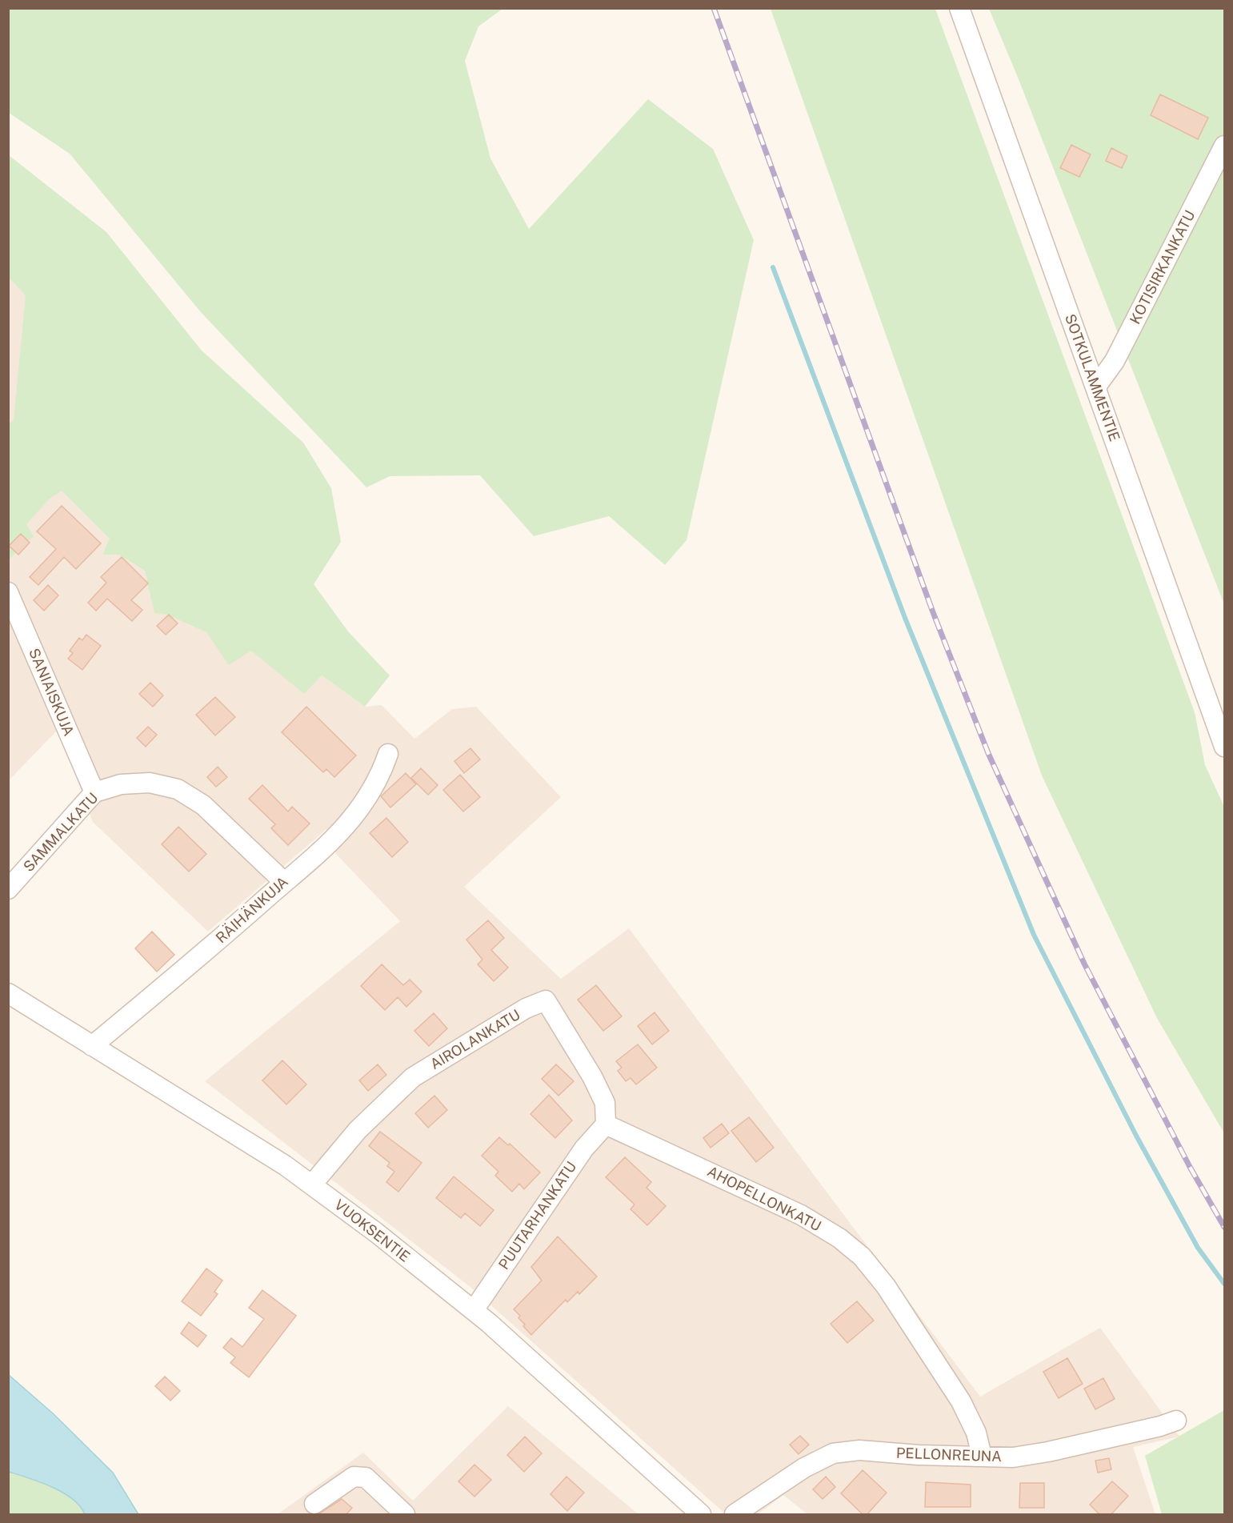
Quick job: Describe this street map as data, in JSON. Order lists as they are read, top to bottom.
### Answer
{
  "streets": {
    "street": [
      "KOTISIRKANKATU",
      "SOTKULAMMENTIE",
      "SANIAISKUJA",
      "SAMMALKATU",
      "RÄIHÄNKUJA",
      "AIROLANKATU",
      "AHOPELLONKATU",
      "PUUTARHANKATU",
      "VUOKSENTIE",
      "PELLONREUNA"
    ]
  },
  "crossings": [
    ["KOTISIRKANKATU", "SOTKULAMMENTIE"],
    ["SANIAISKUJA", "SAMMALKATU"],
    ["SAMMALKATU", "RÄIHÄNKUJA"],
    ["RÄIHÄNKUJA", "VUOKSENTIE"],
    ["AIROLANKATU", "AHOPELLONKATU"],
    ["AIROLANKATU", "PUUTARHANKATU"],
    ["AIROLANKATU", "VUOKSENTIE"],
    ["AHOPELLONKATU", "PUUTARHANKATU"],
    ["AHOPELLONKATU", "PELLONREUNA"],
    ["PUUTARHANKATU", "VUOKSENTIE"]
  ]
}
